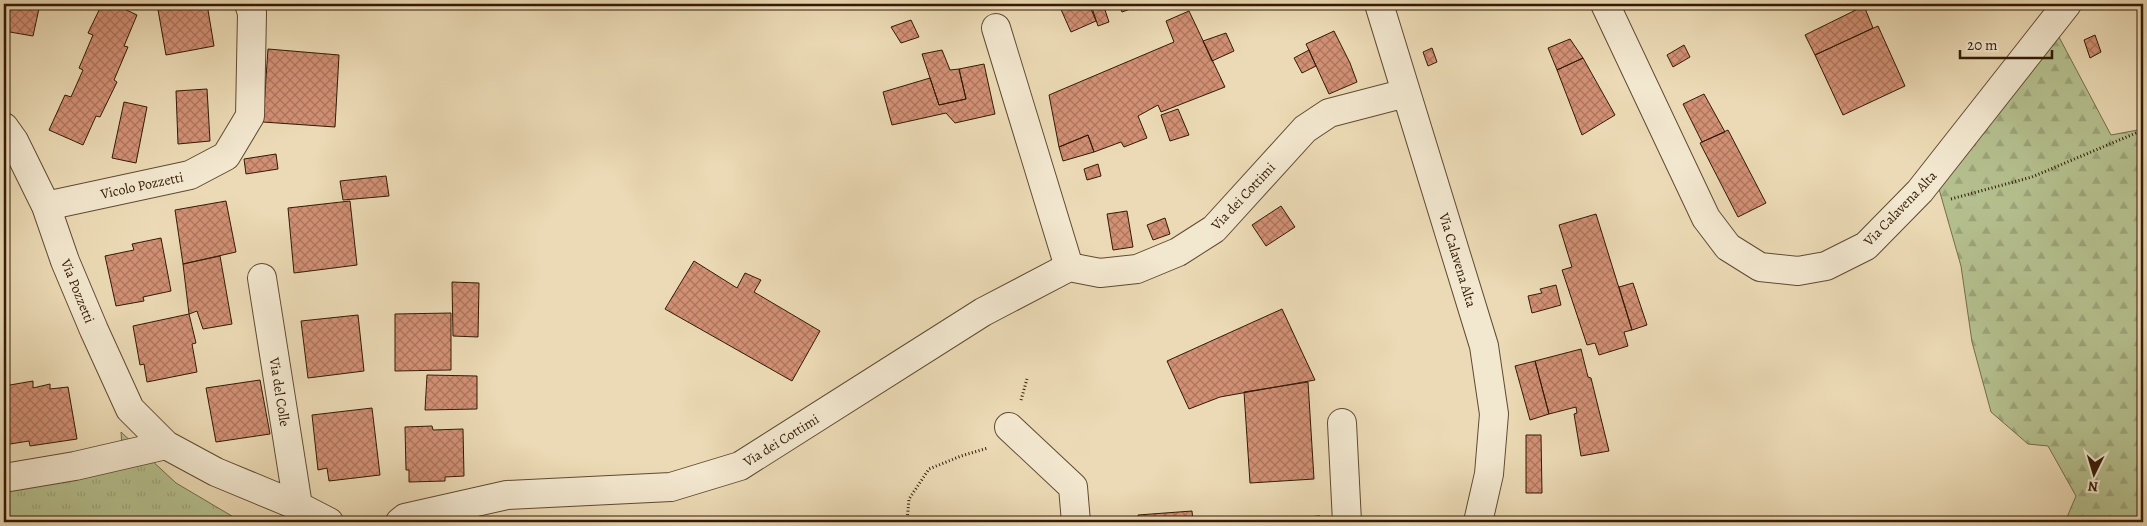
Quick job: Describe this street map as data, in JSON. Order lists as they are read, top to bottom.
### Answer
{
  "streets": {
    "street": [
      "Vicolo Pozzetti",
      "Via dei Cottimi",
      "Via Calavena Alta",
      "Via Pozzetti",
      "Via del Colle"
    ]
  },
  "crossings": [
    ["Vicolo Pozzetti", "Via Pozzetti"],
    ["Via dei Cottimi", "Via Calavena Alta"],
    ["Via Pozzetti", "Via del Colle"]
  ],
  "scale_bar": "20 m",
  "north": "bottom"
}
